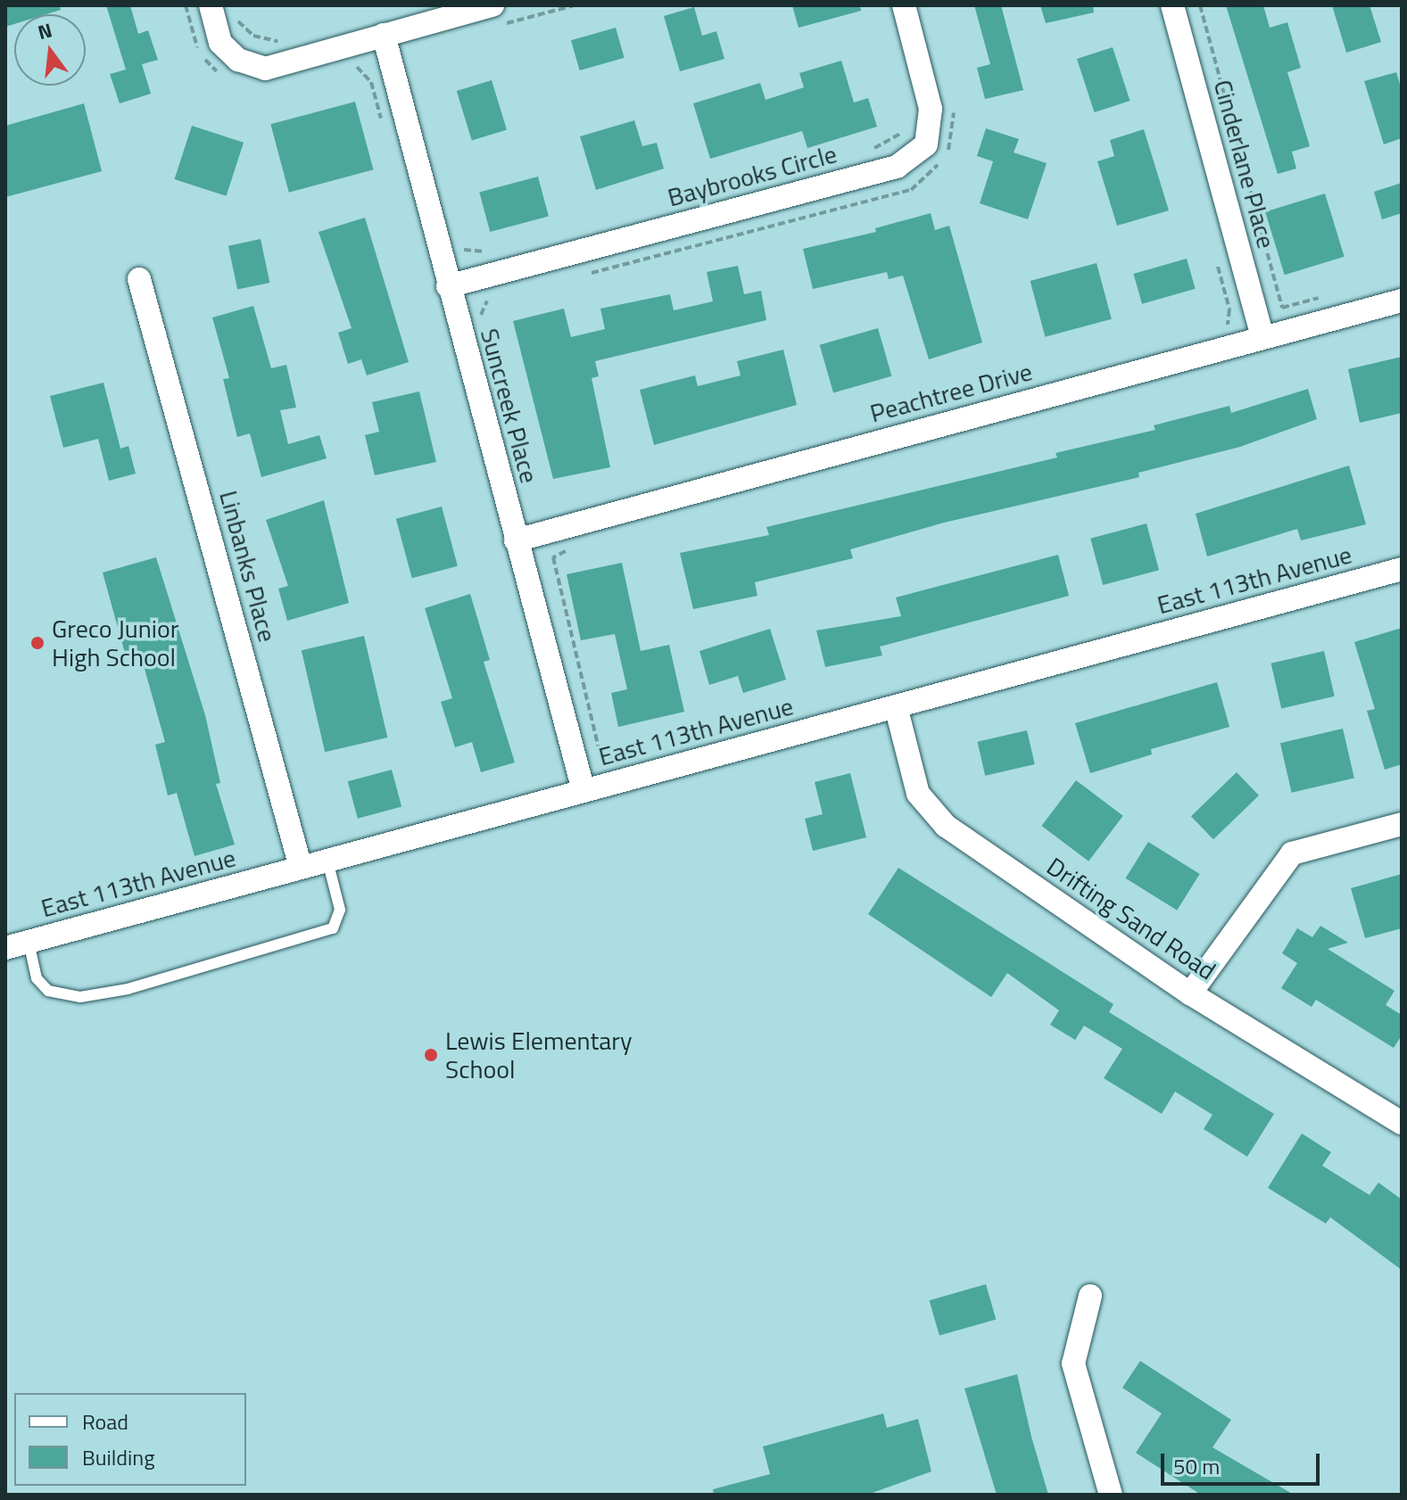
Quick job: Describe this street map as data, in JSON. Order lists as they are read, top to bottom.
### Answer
{
  "streets": {
    "street": [
      "Cinderlane Place",
      "Baybrooks Circle",
      "Peachtree Drive",
      "Suncreek Place",
      "Linbanks Place",
      "East 113th Avenue",
      "Drifting Sand Road"
    ]
  },
  "crossings": [
    ["Cinderlane Place", "Peachtree Drive"],
    ["Baybrooks Circle", "Suncreek Place"],
    ["Peachtree Drive", "Suncreek Place"],
    ["Suncreek Place", "East 113th Avenue"],
    ["Linbanks Place", "East 113th Avenue"],
    ["East 113th Avenue", "Drifting Sand Road"]
  ],
  "places": ["Greco Junior High School", "Lewis Elementary School"],
  "legend": ["Road", "Building"],
  "scale_bar": "50 m",
  "north": "top"
}
